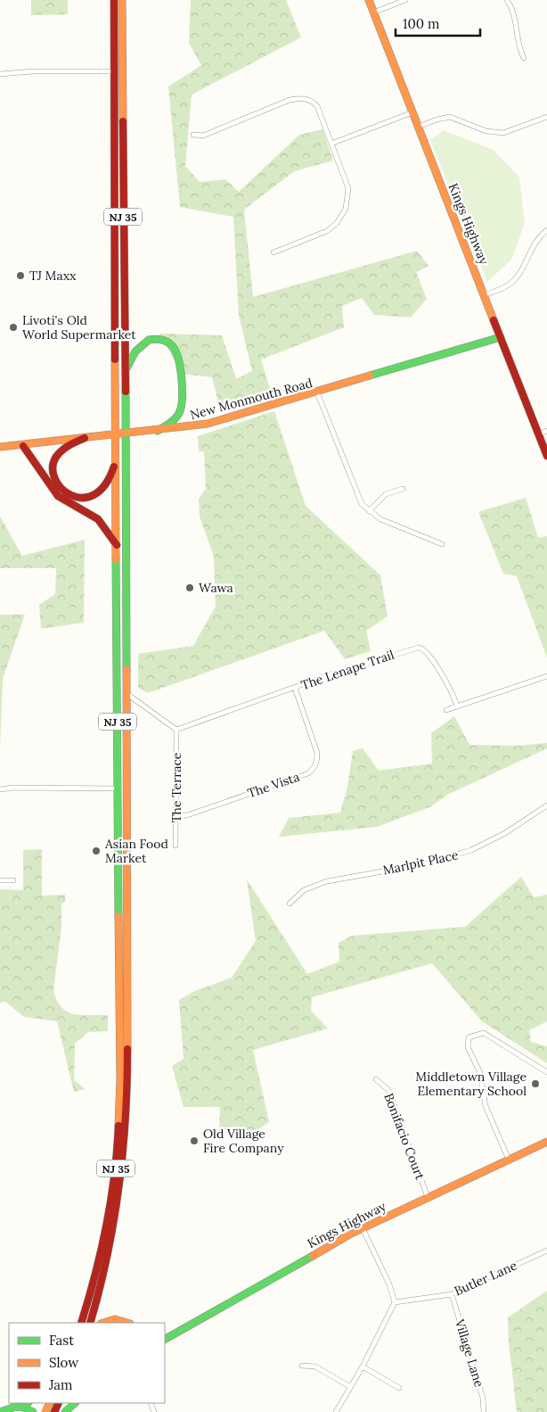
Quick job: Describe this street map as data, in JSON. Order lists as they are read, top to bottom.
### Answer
{
  "streets": {
    "main road": ["NJ 35", "Kings Highway", "New Monmouth Road"],
    "street": [
      "The Lenape Trail",
      "The Vista",
      "The Terrace",
      "Marlpit Place",
      "Bonifacio Court",
      "Butler Lane",
      "Village Lane"
    ]
  },
  "crossings": [
    ["NJ 35", "New Monmouth Road"],
    ["Kings Highway", "New Monmouth Road"],
    ["Kings Highway", "Bonifacio Court"],
    ["The Lenape Trail", "The Vista"],
    ["The Lenape Trail", "The Terrace"],
    ["The Vista", "The Terrace"],
    ["Butler Lane", "Village Lane"]
  ],
  "places": [
    "TJ Maxx",
    "Livoti's Old World Supermarket",
    "Wawa",
    "Asian Food Market",
    "Middletown Village Elementary School",
    "Old Village Fire Company"
  ],
  "legend": ["Fast", "Slow", "Jam"],
  "scale_bar": "100 m"
}
